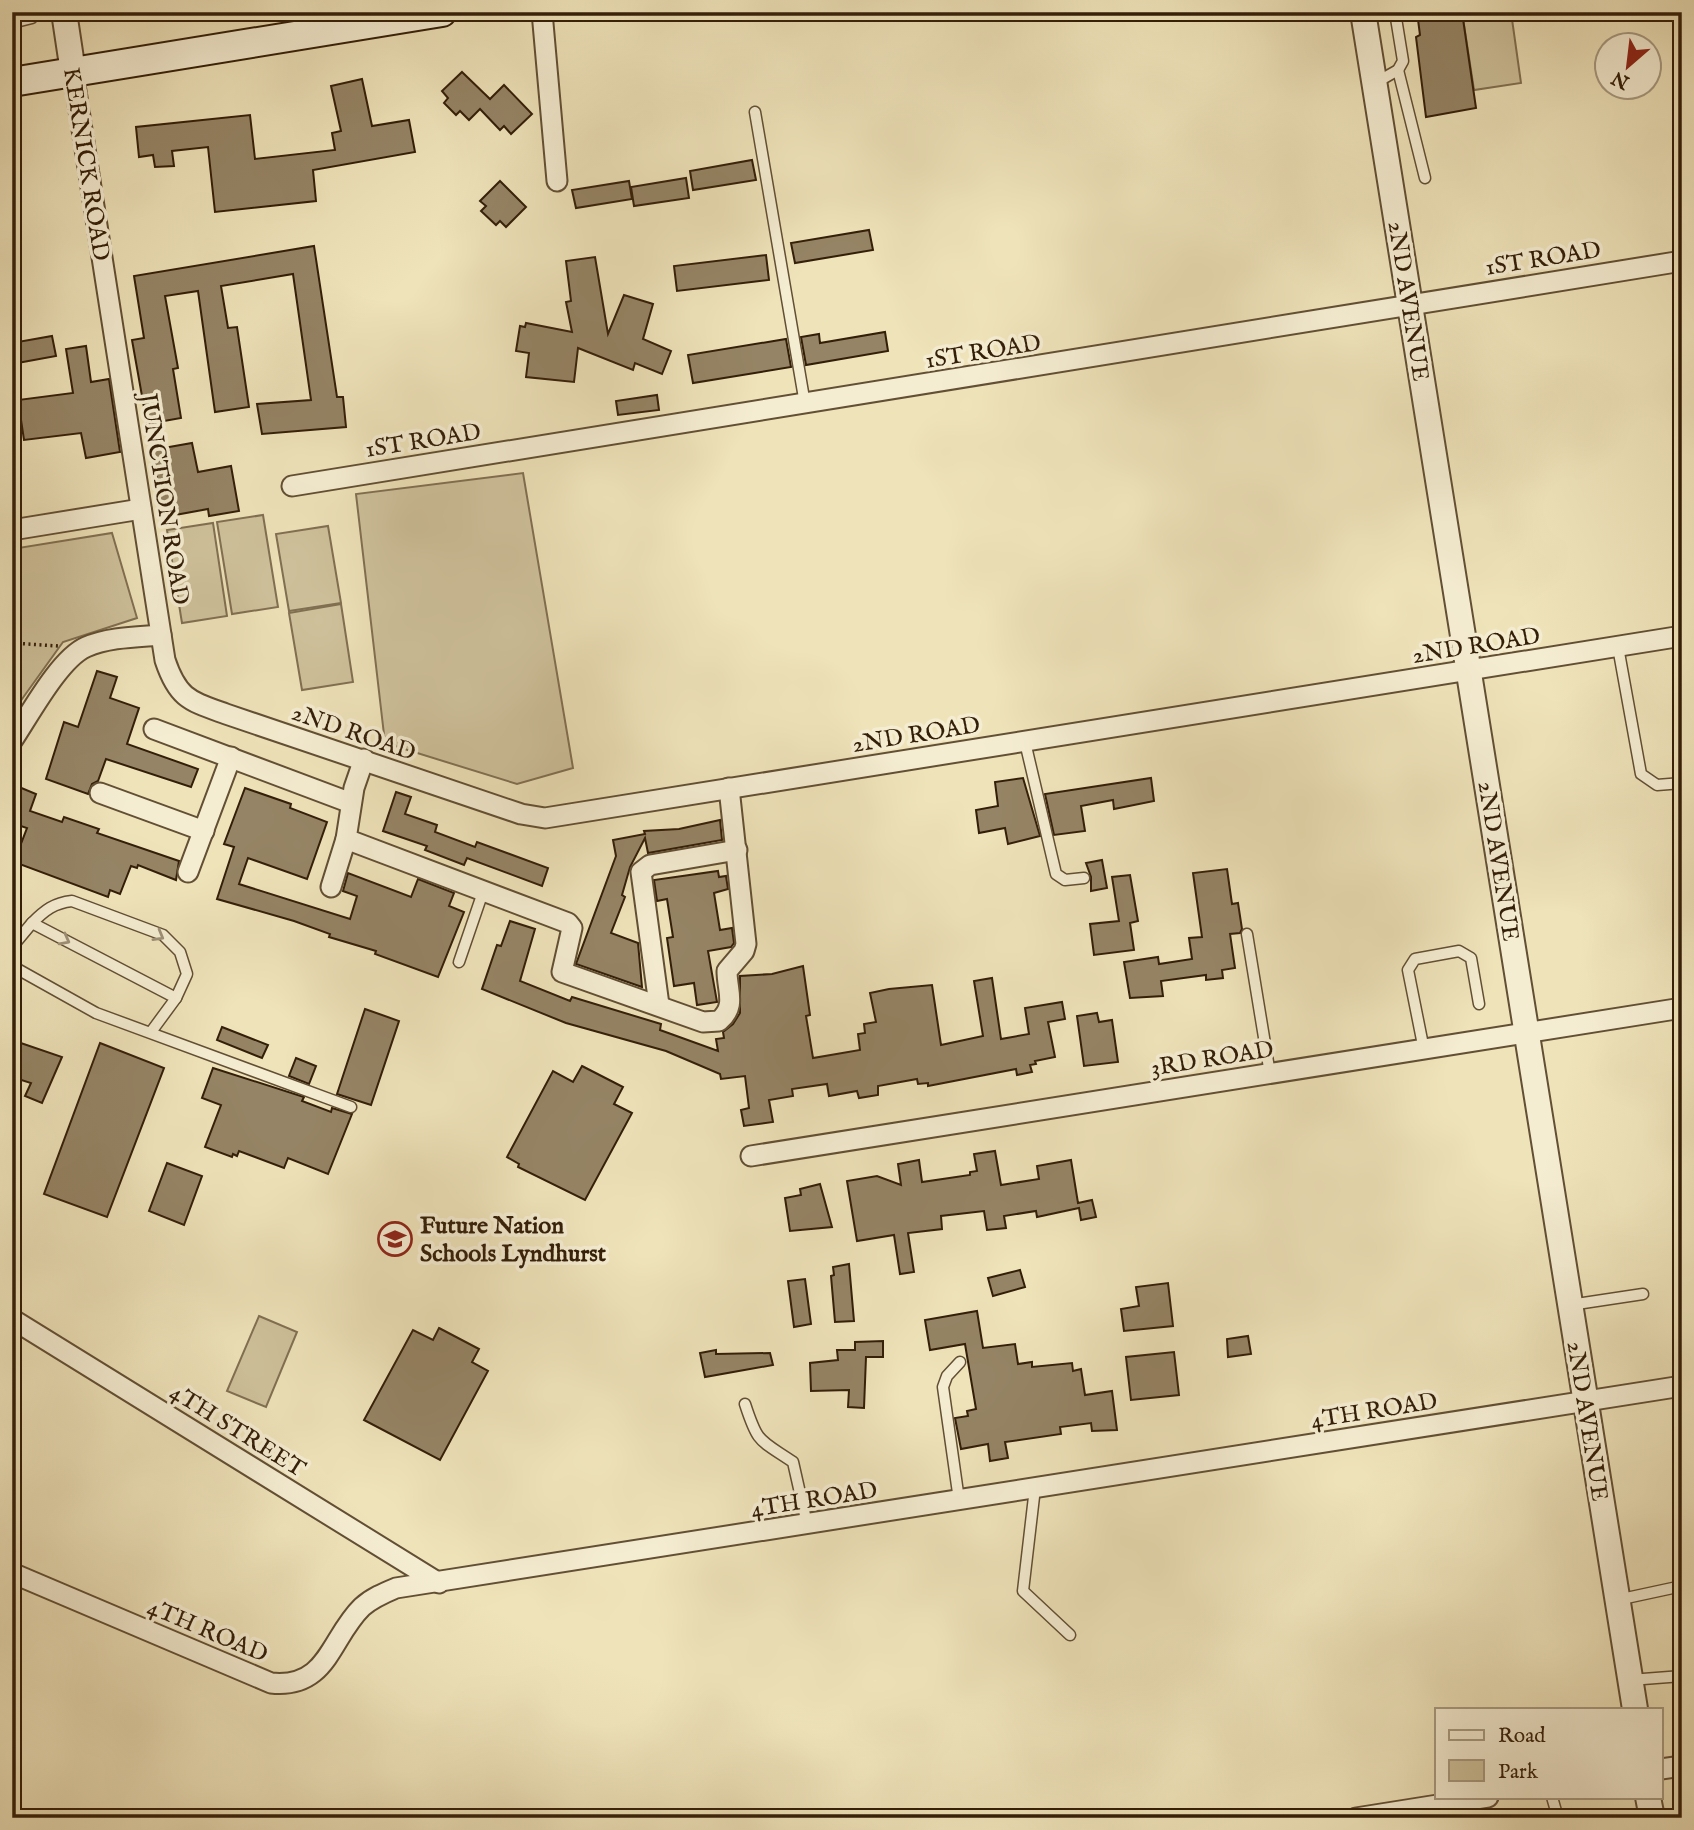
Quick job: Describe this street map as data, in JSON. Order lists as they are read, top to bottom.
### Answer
{
  "streets": {
    "street": [
      "KERNICK ROAD",
      "1ST ROAD",
      "2ND AVENUE",
      "JUNCTION ROAD",
      "2ND ROAD",
      "3RD ROAD",
      "4TH ROAD",
      "4TH STREET"
    ]
  },
  "crossings": [
    ["KERNICK ROAD", "JUNCTION ROAD"],
    ["1ST ROAD", "2ND AVENUE"],
    ["2ND AVENUE", "2ND ROAD"],
    ["2ND AVENUE", "3RD ROAD"],
    ["2ND AVENUE", "4TH ROAD"],
    ["JUNCTION ROAD", "2ND ROAD"],
    ["4TH ROAD", "4TH STREET"]
  ],
  "places": {
    "school or university": ["Future Nation Schools Lyndhurst"]
  },
  "legend": ["Road", "Park"],
  "north": "bottom left"
}
